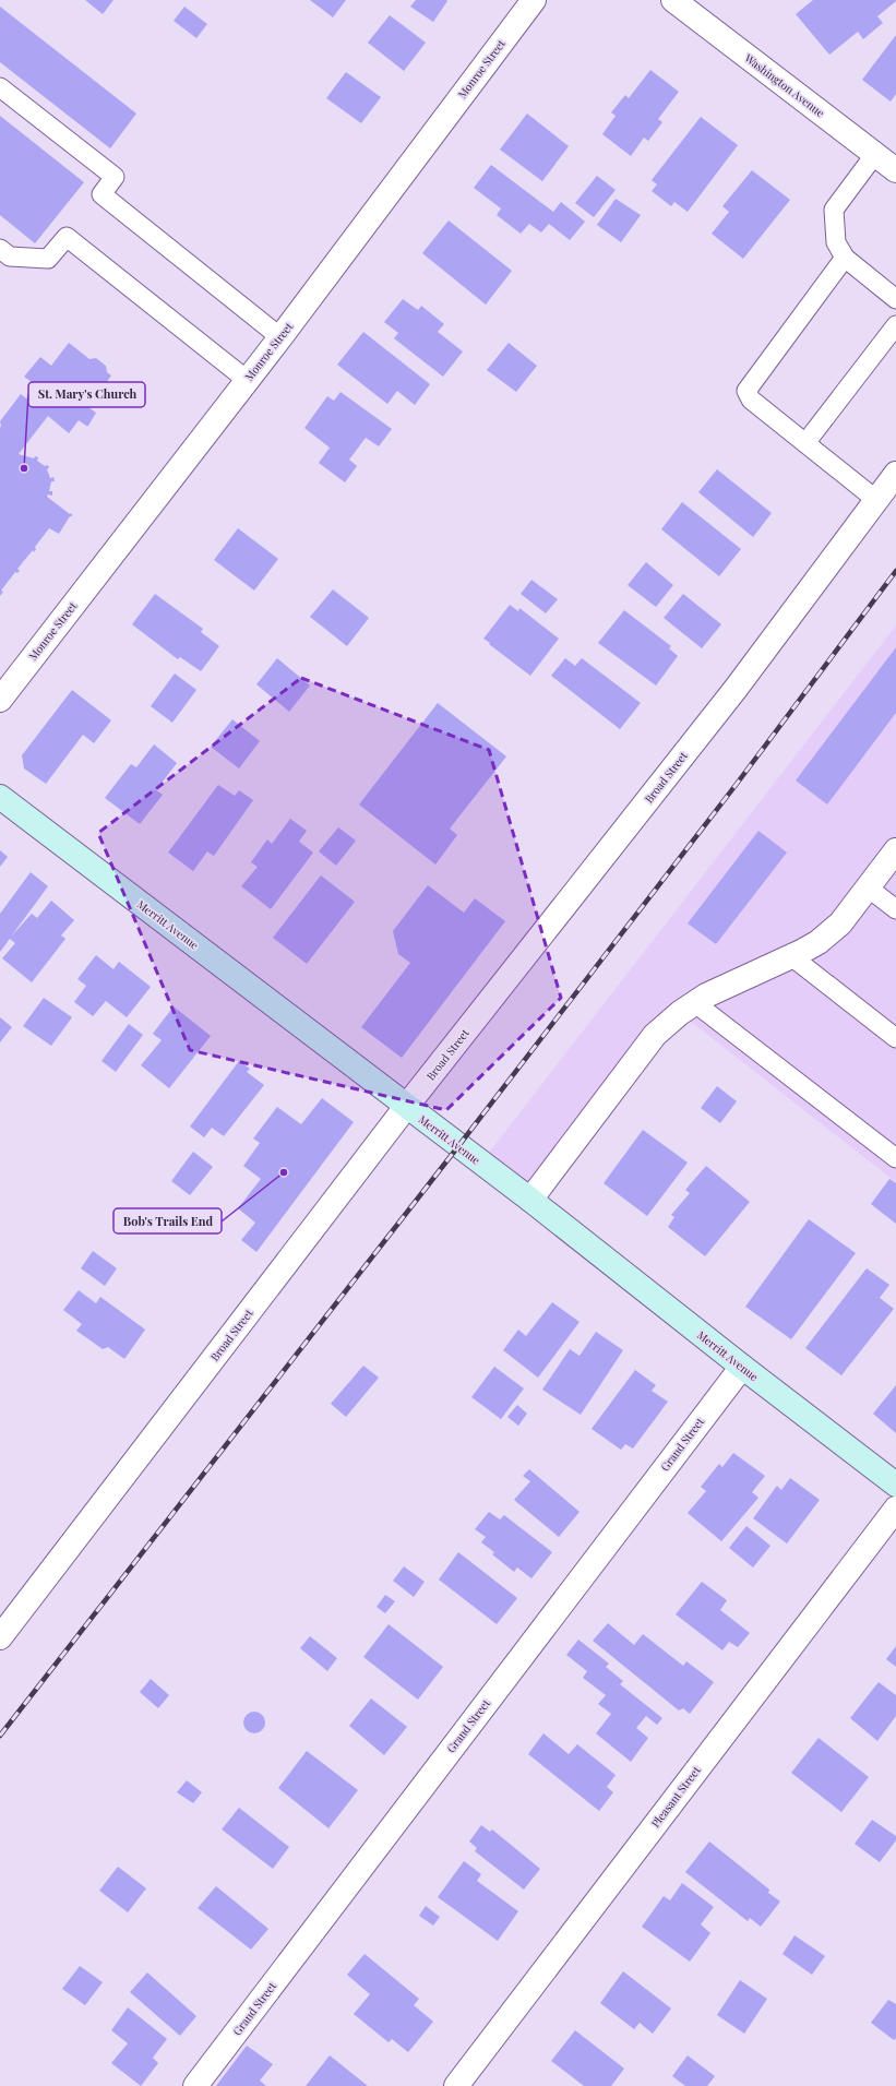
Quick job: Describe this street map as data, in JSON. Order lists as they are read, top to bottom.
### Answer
{
  "streets": {
    "street": [
      "Monroe Street",
      "Washington Avenue",
      "Broad Street",
      "Merritt Avenue",
      "Grand Street",
      "Pleasant Street"
    ]
  },
  "crossings": [
    ["Broad Street", "Merritt Avenue"],
    ["Merritt Avenue", "Grand Street"]
  ],
  "places": ["St. Mary's Church", "Bob's Trails End"]
}
